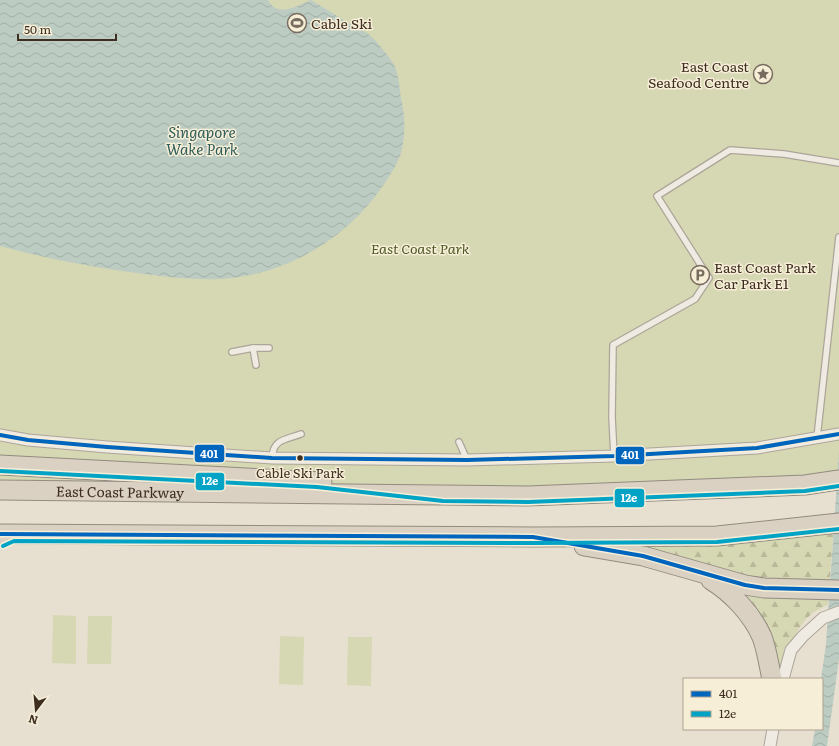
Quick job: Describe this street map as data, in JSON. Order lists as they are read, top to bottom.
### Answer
{
  "streets": {
    "highway": ["East Coast Parkway"]
  },
  "water": ["Singapore Wake Park"],
  "parks": ["East Coast Park"],
  "places": {
    "sports": ["Cable Ski"],
    "place": ["East Coast Seafood Centre"],
    "parking": ["East Coast Park Car Park E1"],
    "other": ["Cable Ski Park"]
  },
  "lines": ["transit line 401", "transit line 12e"],
  "legend": ["401", "12e"],
  "scale_bar": "50 m",
  "north": "bottom"
}
